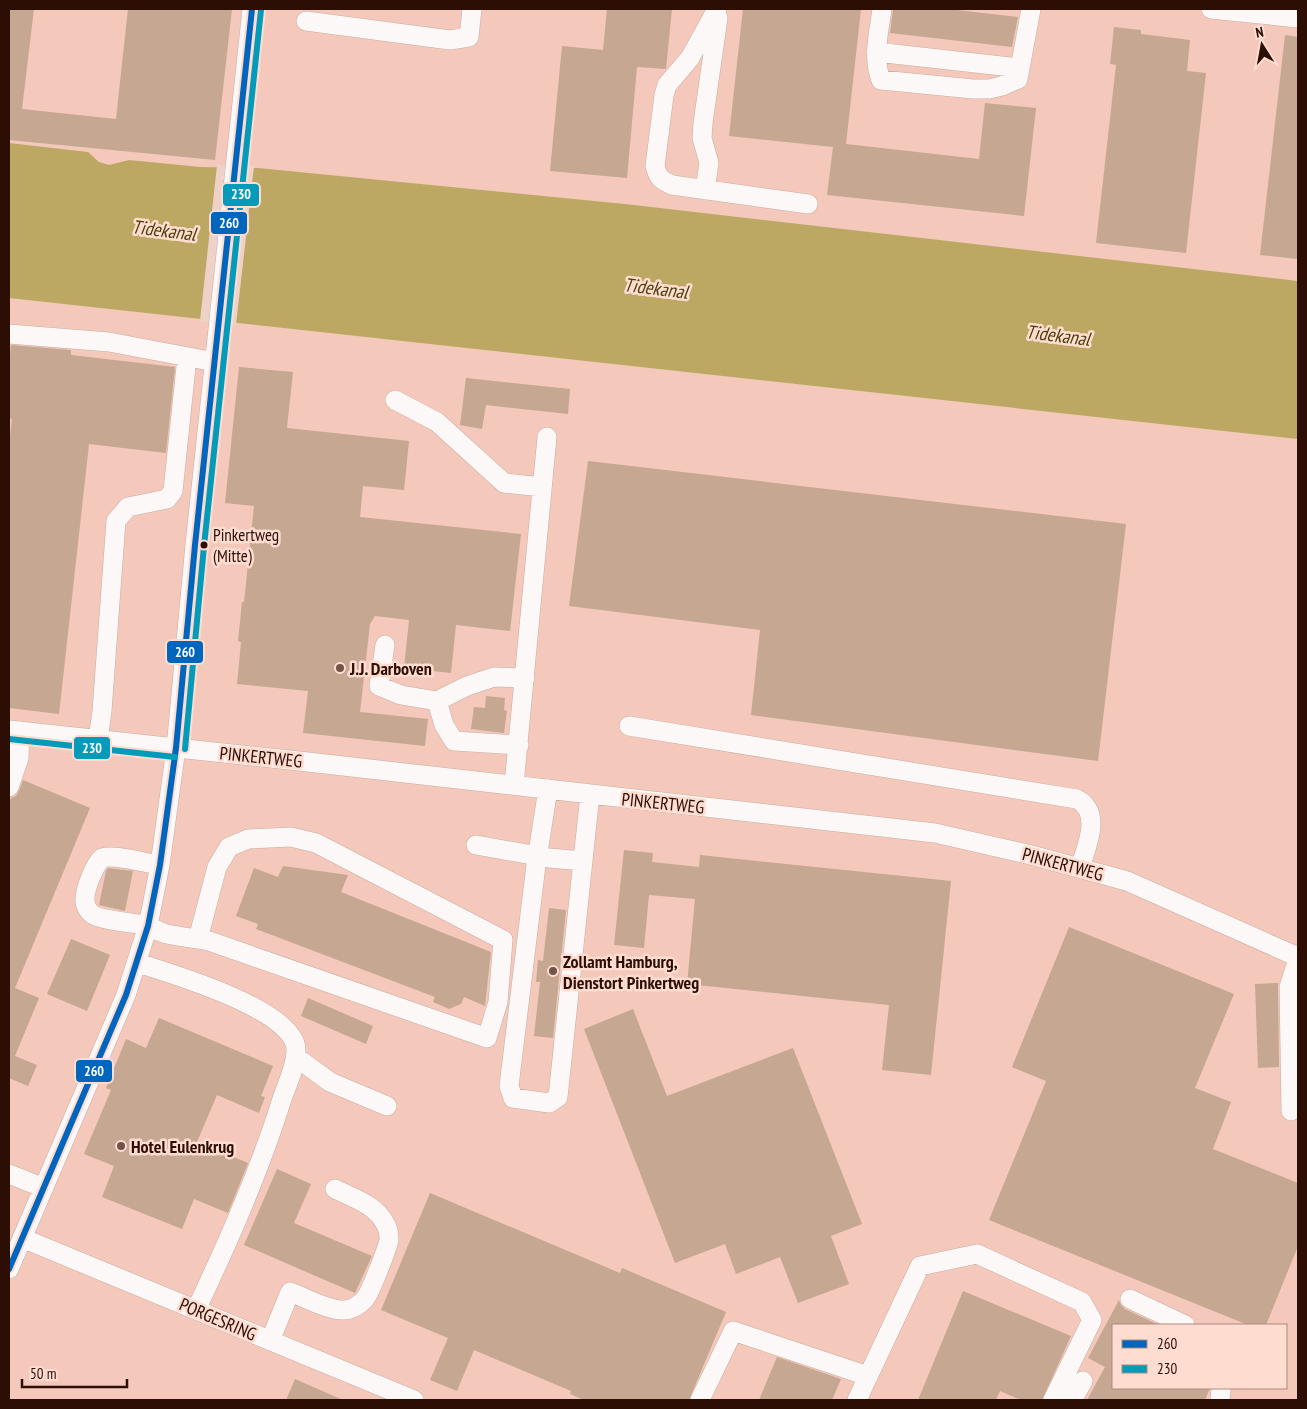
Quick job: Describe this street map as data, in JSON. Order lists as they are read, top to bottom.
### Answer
{
  "streets": {
    "street": ["PINKERTWEG", "PORGESRING"]
  },
  "water": ["Tidekanal"],
  "places": [
    "Pinkertweg (Mitte)",
    "J.J. Darboven",
    "Zollamt Hamburg, Dienstort Pinkertweg",
    "Hotel Eulenkrug"
  ],
  "lines": ["transit line 260", "transit line 230"],
  "legend": ["260", "230"],
  "scale_bar": "50 m",
  "north": "top"
}
